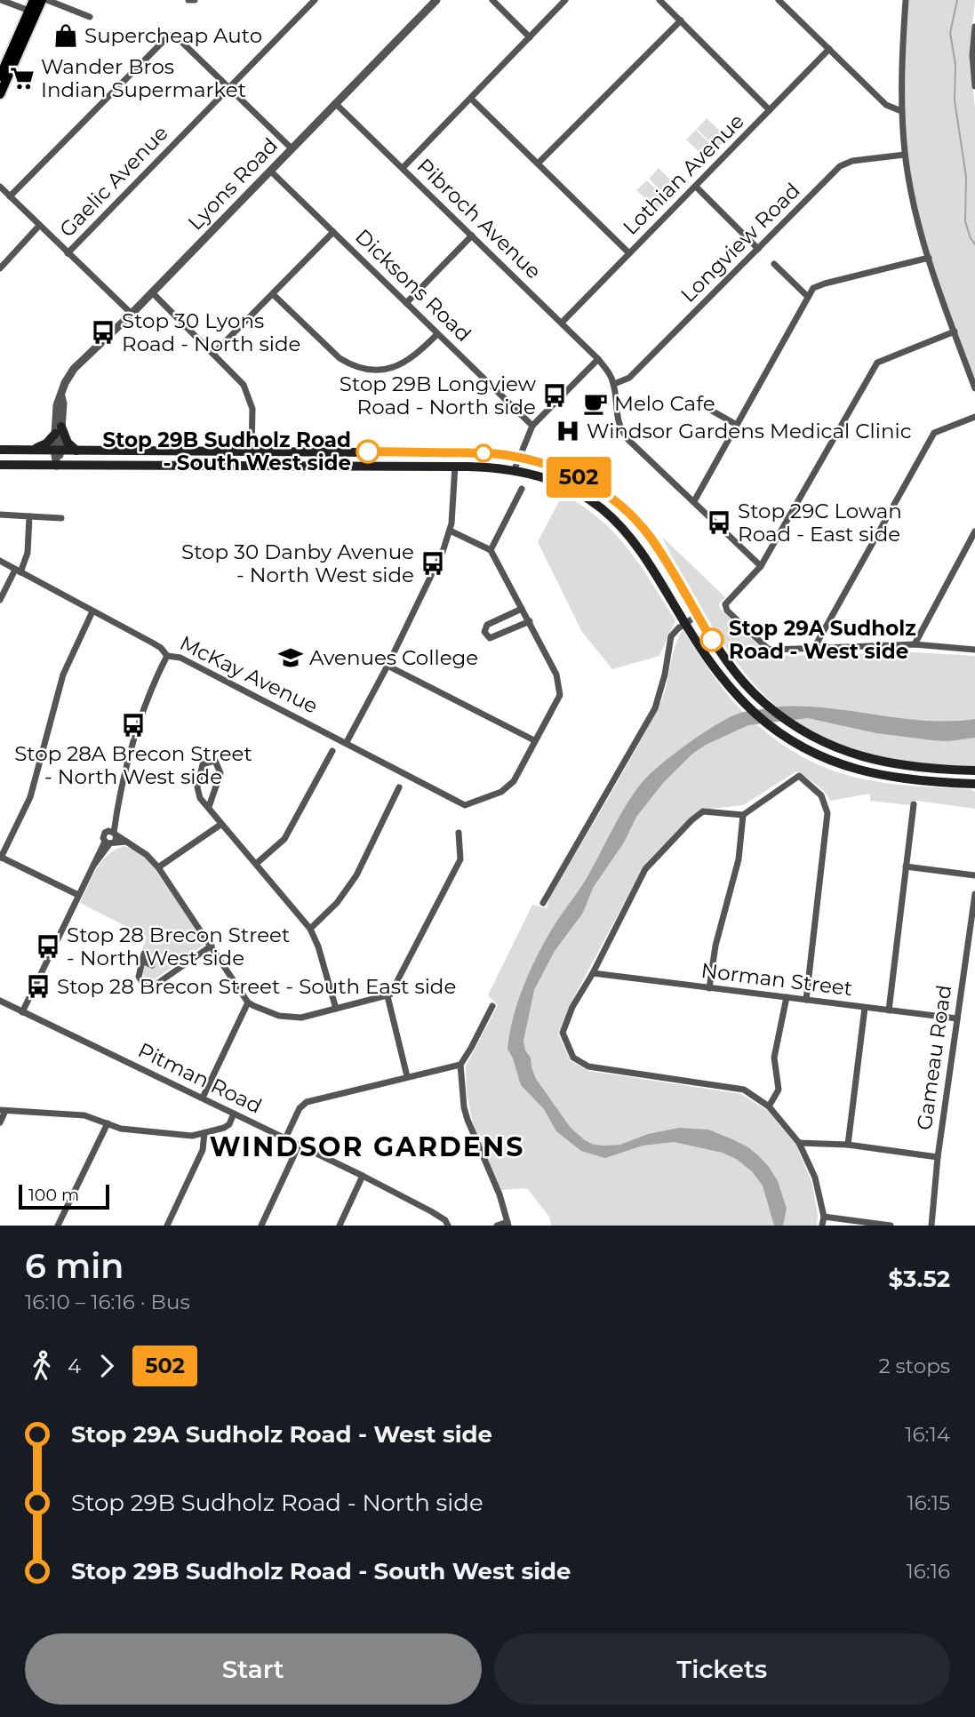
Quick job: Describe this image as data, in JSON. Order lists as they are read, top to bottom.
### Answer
{
  "streets": {
    "street": [
      "Lothian Avenue",
      "Gaelic Avenue",
      "Lyons Road",
      "Pibroch Avenue",
      "Longview Road",
      "Dicksons Road",
      "McKay Avenue",
      "Norman Street",
      "Gameau Road",
      "Pitman Road"
    ]
  },
  "crossings": [
    ["Lothian Avenue", "Pibroch Avenue"],
    ["Lyons Road", "Pibroch Avenue"],
    ["Lyons Road", "Dicksons Road"],
    ["Pibroch Avenue", "Longview Road"],
    ["Norman Street", "Gameau Road"]
  ],
  "districts": ["WINDSOR GARDENS"],
  "places": {
    "shop": ["Supercheap Auto"],
    "supermarket": ["Wander Bros Indian Supermarket"],
    "bus stop": [
      "Stop 30 Lyons Road - North side",
      "Stop 29B Longview Road - North side",
      "Stop 29C Lowan Road - East side",
      "Stop 30 Danby Avenue - North West side",
      "Stop 28A Brecon Street - North West side",
      "Stop 28 Brecon Street - North West side",
      "Stop 28 Brecon Street - South East side"
    ],
    "cafe": ["Melo Cafe"],
    "hospital": ["Windsor Gardens Medical Clinic"],
    "other": ["Stop 29B Sudholz Road - South West side", "Stop 29A Sudholz Road - West side"],
    "school or university": ["Avenues College"]
  },
  "lines": ["bus line 502"],
  "scale_bar": "100 m",
  "page": {
    "on_map": "502",
    "scale": "100 m",
    "heading": ["6 min", "16:10 – 16:16 · Bus", "$3.52"],
    "legs": ["4", "502", "2 stops"],
    "list": [
      {
        "name": "Stop 29A Sudholz Road - West side",
        "value": "16:14"
      },
      {
        "name": "Stop 29B Sudholz Road - North side",
        "value": "16:15"
      },
      {
        "name": "Stop 29B Sudholz Road - South West side",
        "value": "16:16"
      }
    ],
    "buttons": ["Start", "Tickets"]
  }
}
